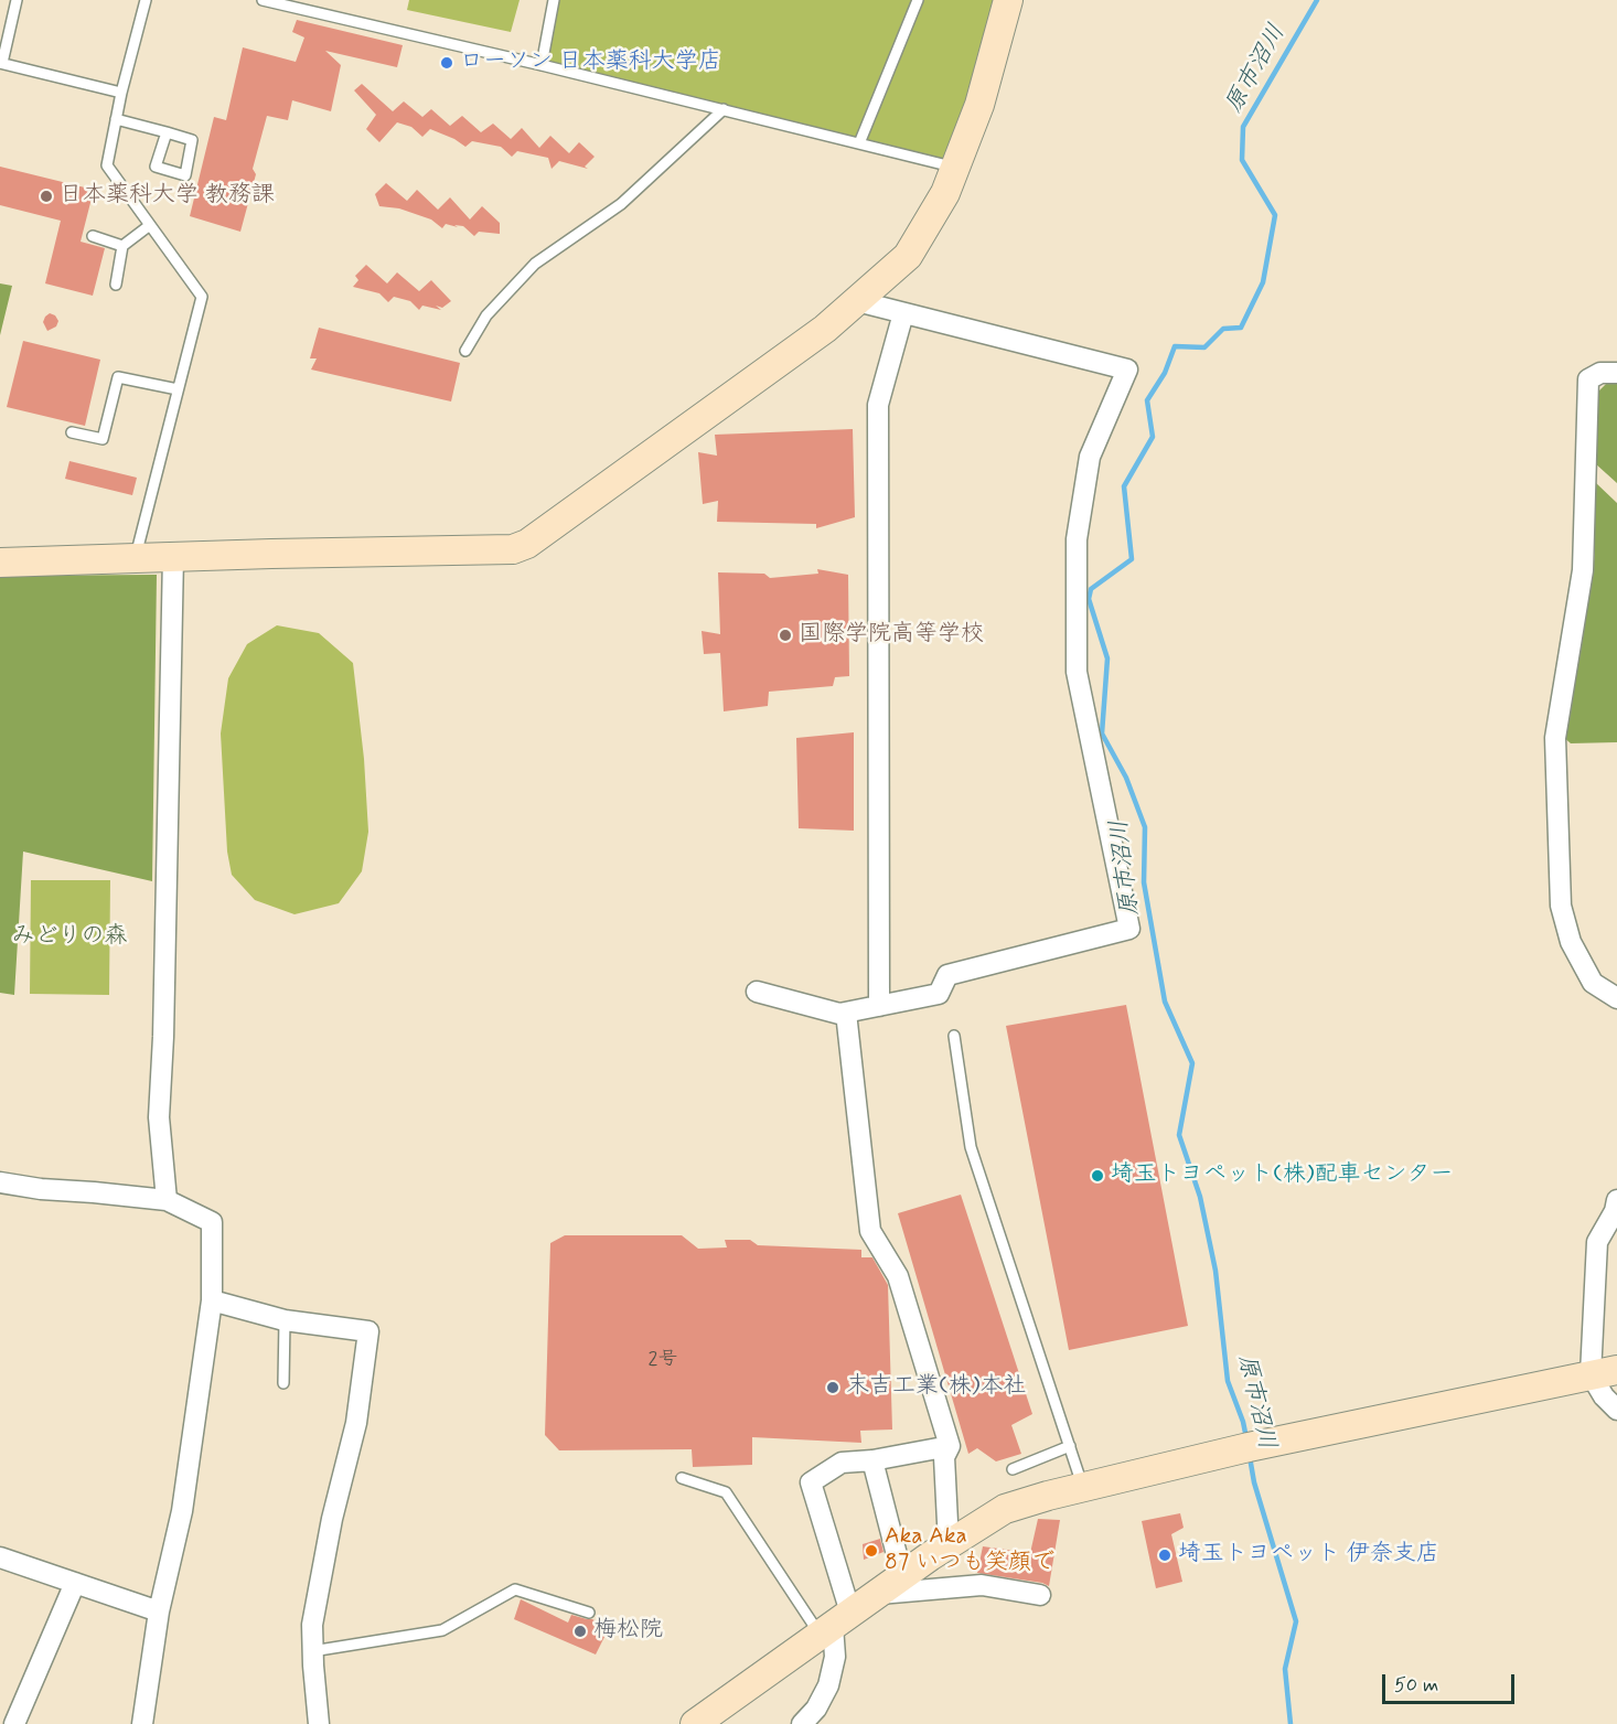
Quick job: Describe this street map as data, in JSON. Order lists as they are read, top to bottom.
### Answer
{
  "water": ["原市沼川"],
  "parks": ["みどりの森"],
  "places": [
    "ローソン 日本薬科大学店",
    "日本薬科大学 教務課",
    "国際学院高等学校",
    "埼玉トヨペット(株)配車センター",
    "末吉工業(株)本社",
    "Aka Aka 87 いつも笑顔で",
    "埼玉トヨペット 伊奈支店",
    "梅松院"
  ],
  "house_numbers": ["2号"],
  "scale_bar": "50 m"
}
